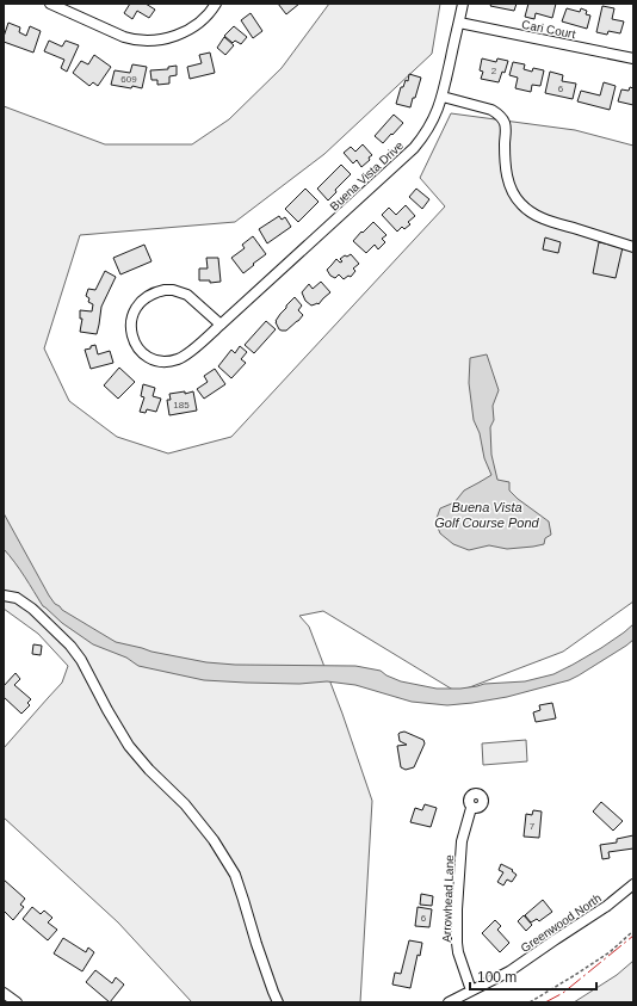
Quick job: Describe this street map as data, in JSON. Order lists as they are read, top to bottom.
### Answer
{
  "streets": {
    "street": [
      "Cari Court",
      "Buena Vista Drive",
      "Arrowhead Lane",
      "Greenwood North"
    ]
  },
  "crossings": [
    ["Cari Court", "Buena Vista Drive"],
    ["Arrowhead Lane", "Greenwood North"]
  ],
  "water": ["Buena Vista Golf Course Pond"],
  "house_numbers": [
    "2",
    "609",
    "6",
    "185",
    "7",
    "6"
  ],
  "scale_bar": "100 m"
}
